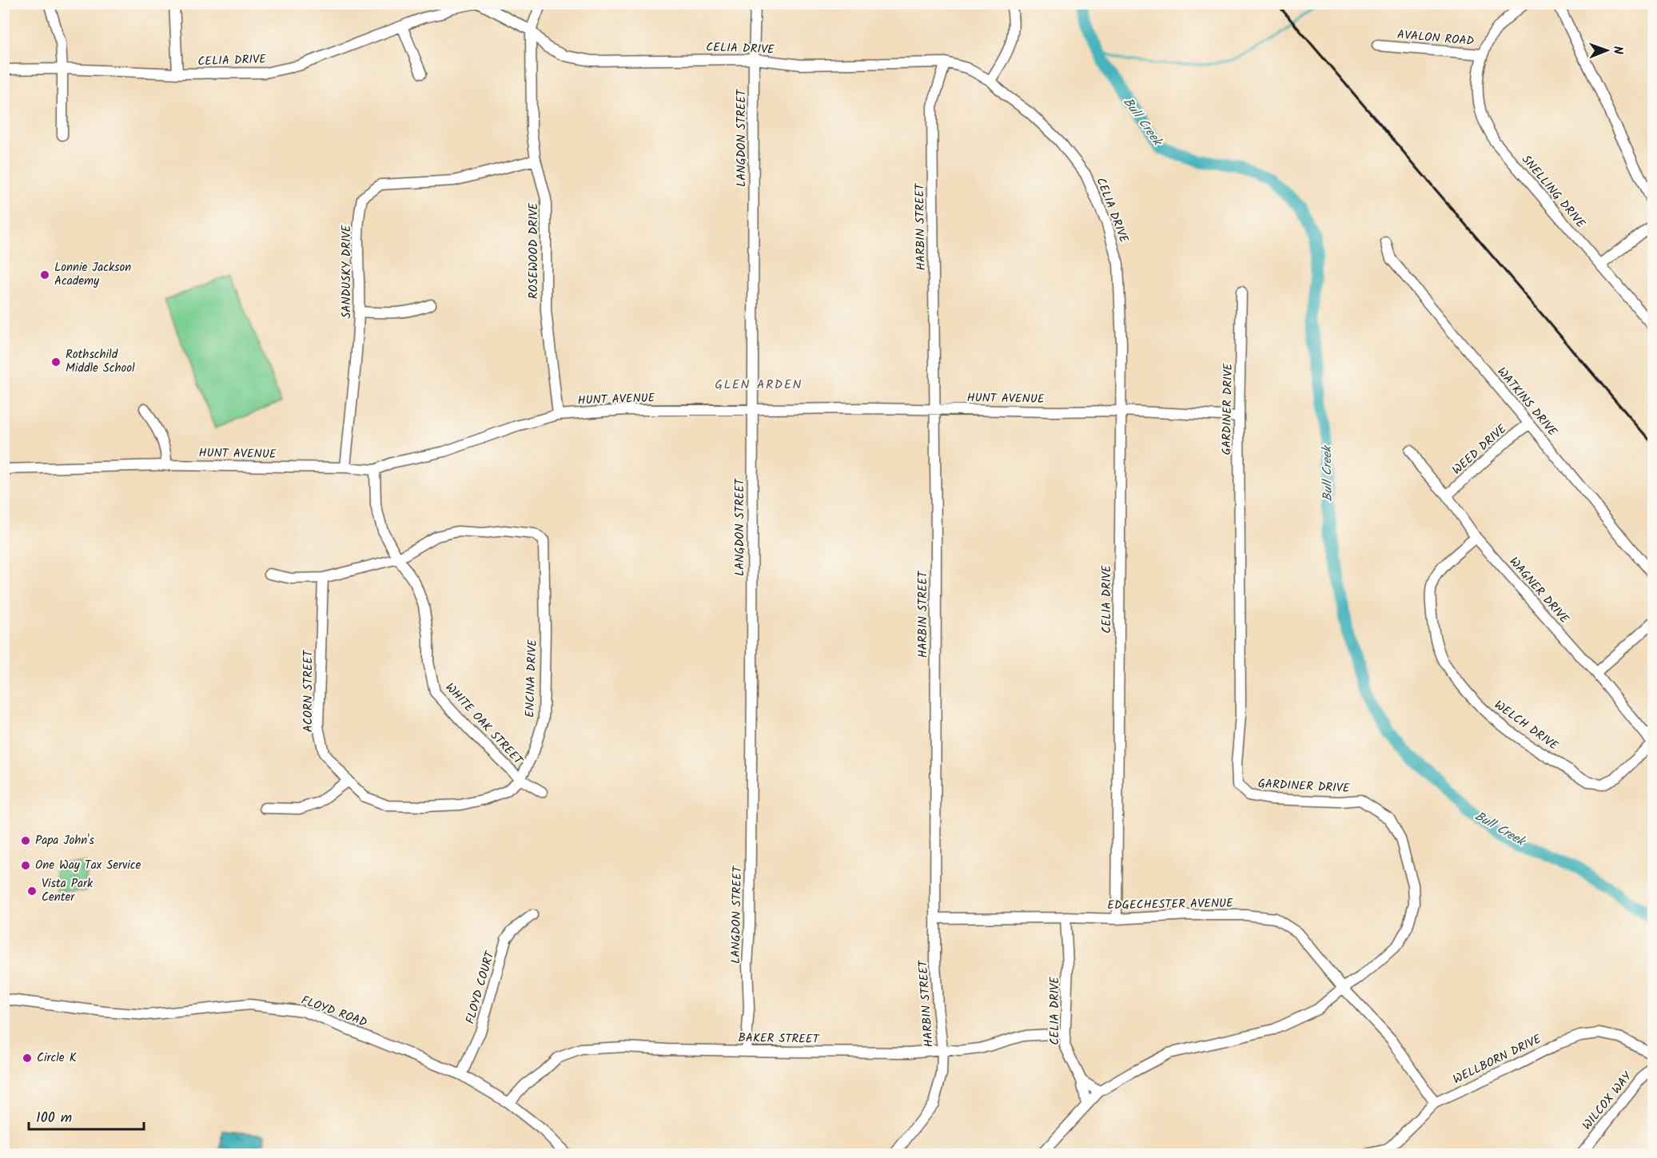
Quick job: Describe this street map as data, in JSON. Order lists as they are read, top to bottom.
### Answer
{
  "streets": {
    "street": [
      "AVALON ROAD",
      "CELIA DRIVE",
      "LANGDON STREET",
      "SNELLING DRIVE",
      "HARBIN STREET",
      "ROSEWOOD DRIVE",
      "SANDUSKY DRIVE",
      "HUNT AVENUE",
      "WATKINS DRIVE",
      "GARDINER DRIVE",
      "WEED DRIVE",
      "WAGNER DRIVE",
      "ENCINA DRIVE",
      "ACORN STREET",
      "WHITE OAK STREET",
      "WELCH DRIVE",
      "EDGECHESTER AVENUE",
      "FLOYD COURT",
      "FLOYD ROAD",
      "BAKER STREET",
      "WELLBORN DRIVE",
      "WILCOX WAY"
    ]
  },
  "crossings": [
    ["AVALON ROAD", "SNELLING DRIVE"],
    ["CELIA DRIVE", "LANGDON STREET"],
    ["CELIA DRIVE", "HARBIN STREET"],
    ["CELIA DRIVE", "ROSEWOOD DRIVE"],
    ["CELIA DRIVE", "HUNT AVENUE"],
    ["CELIA DRIVE", "GARDINER DRIVE"],
    ["CELIA DRIVE", "EDGECHESTER AVENUE"],
    ["CELIA DRIVE", "BAKER STREET"],
    ["LANGDON STREET", "HUNT AVENUE"],
    ["LANGDON STREET", "BAKER STREET"],
    ["HARBIN STREET", "HUNT AVENUE"],
    ["HARBIN STREET", "EDGECHESTER AVENUE"],
    ["HARBIN STREET", "BAKER STREET"],
    ["ROSEWOOD DRIVE", "SANDUSKY DRIVE"],
    ["ROSEWOOD DRIVE", "HUNT AVENUE"],
    ["SANDUSKY DRIVE", "HUNT AVENUE"],
    ["HUNT AVENUE", "GARDINER DRIVE"],
    ["HUNT AVENUE", "WHITE OAK STREET"],
    ["WATKINS DRIVE", "WEED DRIVE"],
    ["GARDINER DRIVE", "EDGECHESTER AVENUE"],
    ["WEED DRIVE", "WAGNER DRIVE"],
    ["WAGNER DRIVE", "WELCH DRIVE"],
    ["ENCINA DRIVE", "ACORN STREET"],
    ["ENCINA DRIVE", "WHITE OAK STREET"],
    ["ACORN STREET", "WHITE OAK STREET"],
    ["EDGECHESTER AVENUE", "WELLBORN DRIVE"],
    ["FLOYD COURT", "FLOYD ROAD"],
    ["FLOYD ROAD", "BAKER STREET"]
  ],
  "districts": ["GLEN ARDEN"],
  "water": ["Bull Creek"],
  "places": [
    "Lonnie Jackson Academy",
    "Rothschild Middle School",
    "Papa John's",
    "One Way Tax Service",
    "Vista Park Center",
    "Circle K"
  ],
  "scale_bar": "100 m",
  "north": "right"
}
